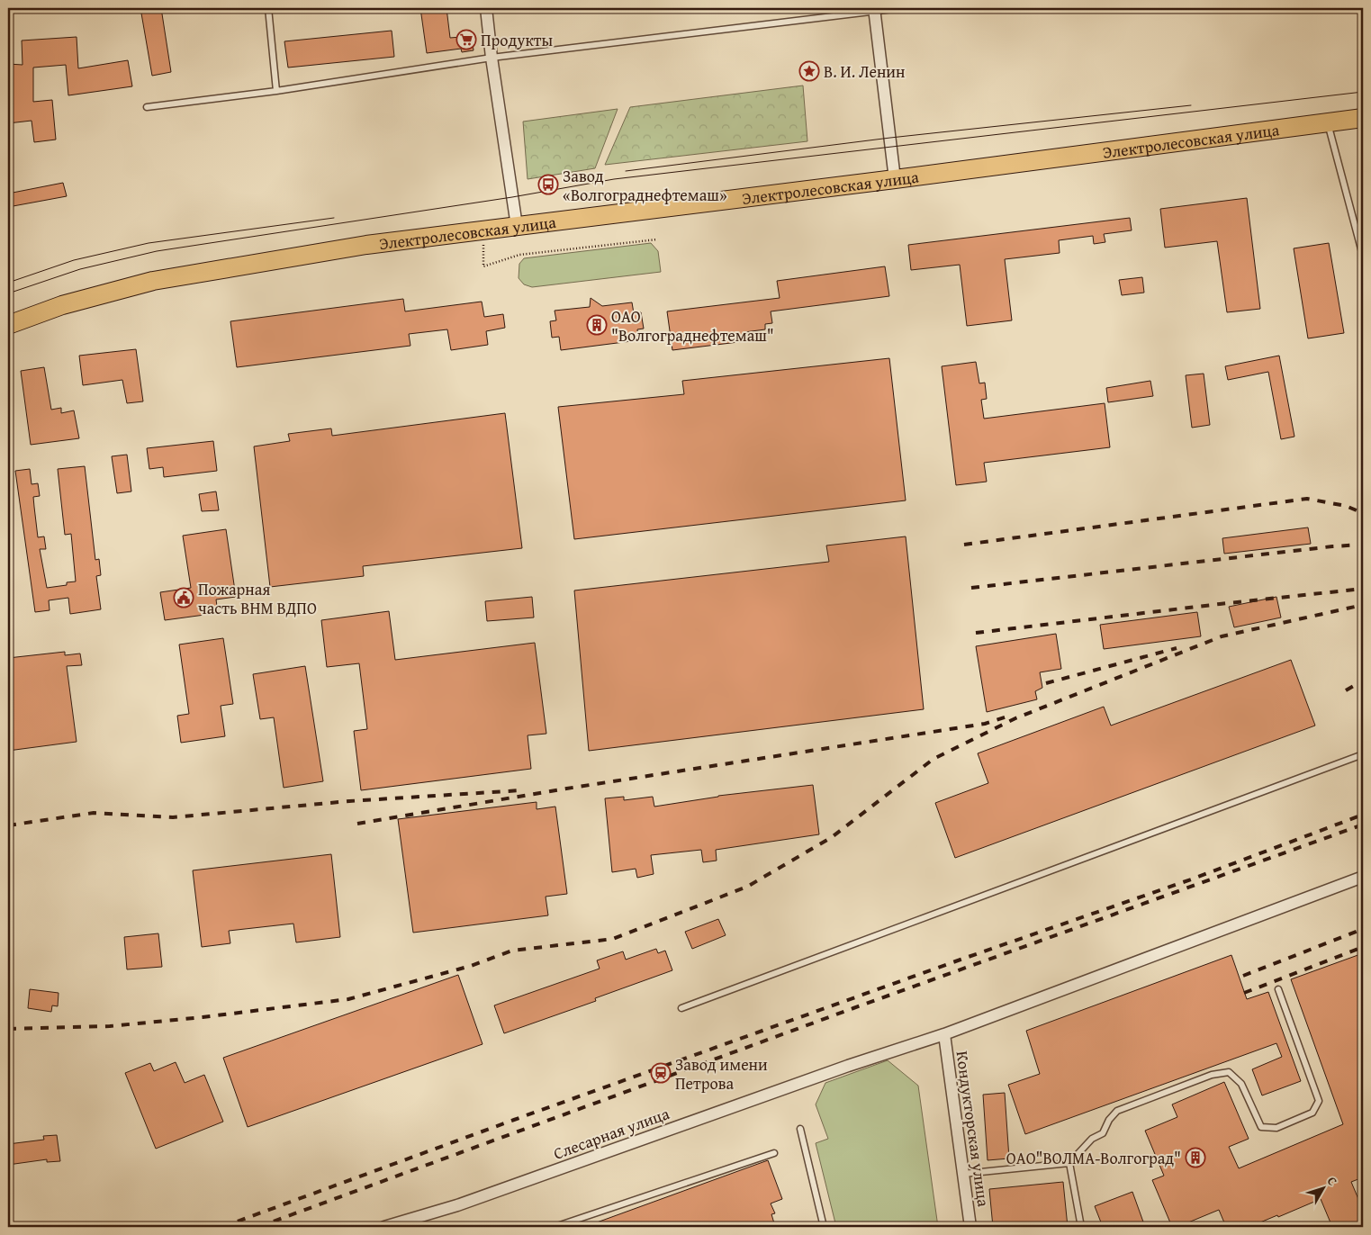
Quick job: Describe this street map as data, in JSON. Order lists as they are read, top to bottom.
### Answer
{
  "streets": {
    "main road": ["Электролесовская улица"],
    "street": ["Кондукторская улица", "Слесарная улица"]
  },
  "crossings": [
    ["Кондукторская улица", "Слесарная улица"]
  ],
  "places": {
    "supermarket": ["Продукты"],
    "place": ["В. И. Ленин"],
    "bus stop": ["Завод «Волгограднефтемаш»"],
    "building": ["ОАО \"Волгограднефтемаш\"", "ОАО\"ВОЛМА-Волгоград\""],
    "public building": ["Пожарная часть ВНМ ВДПО"],
    "station": ["Завод имени Петрова"]
  },
  "north": "top right"
}
